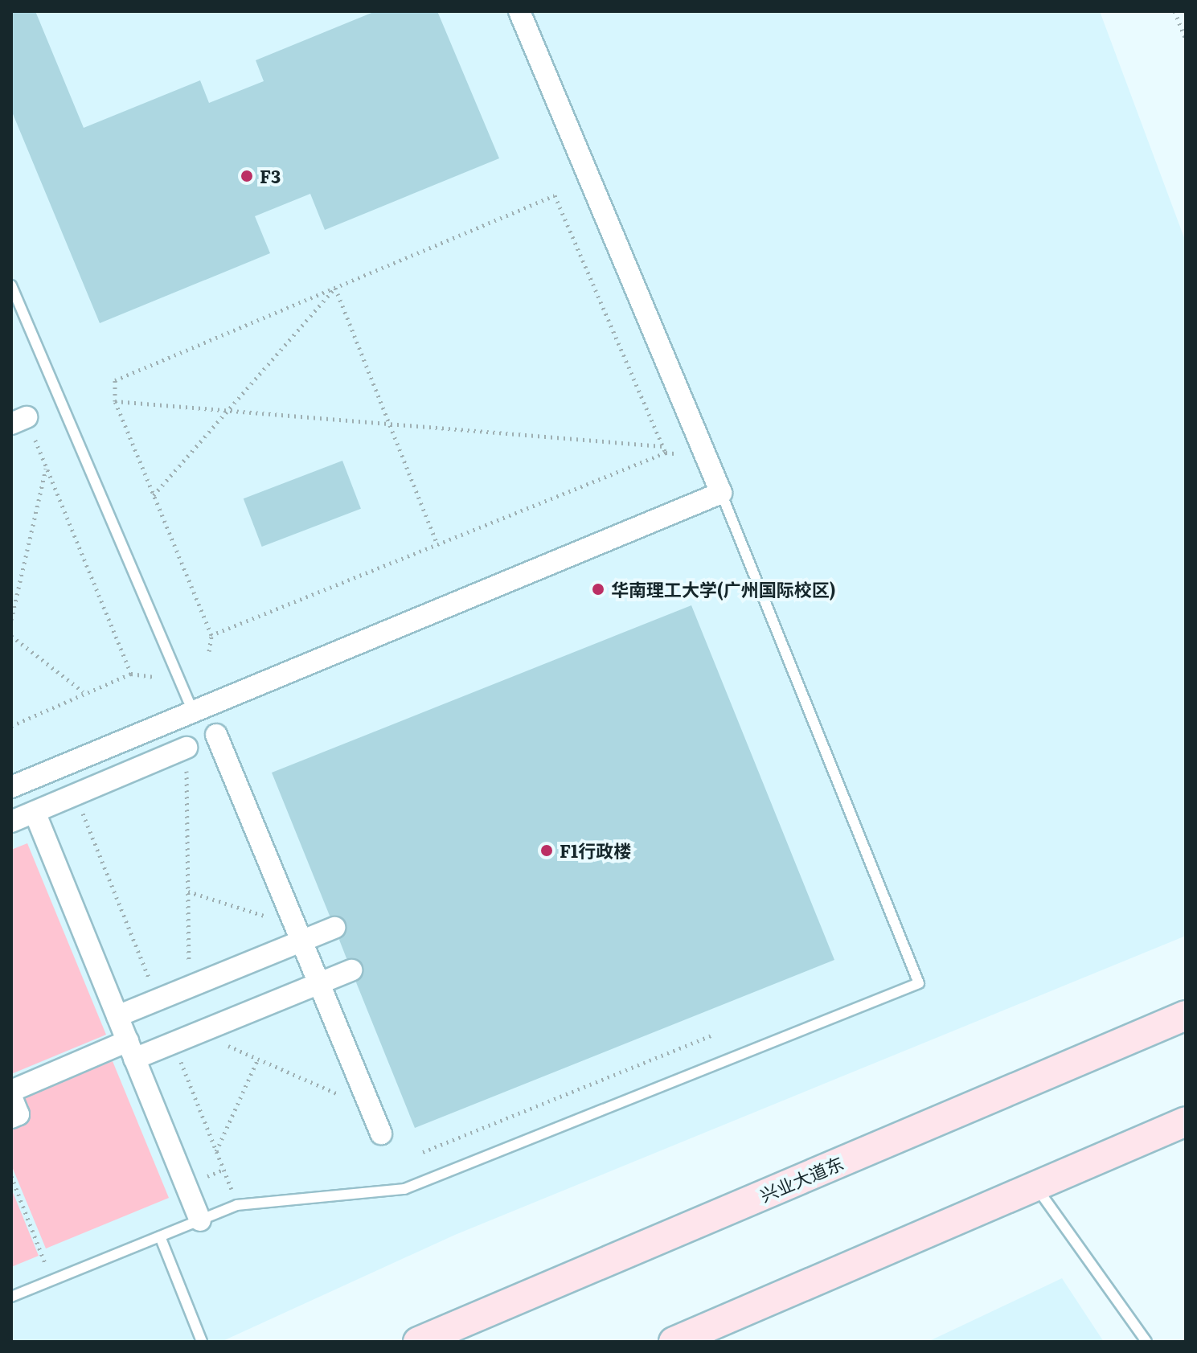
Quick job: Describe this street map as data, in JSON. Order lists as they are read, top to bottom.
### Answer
{
  "streets": {
    "main road": ["兴业大道东"]
  },
  "places": ["F3", "华南理工大学(广州国际校区)", "F1行政楼"]
}
